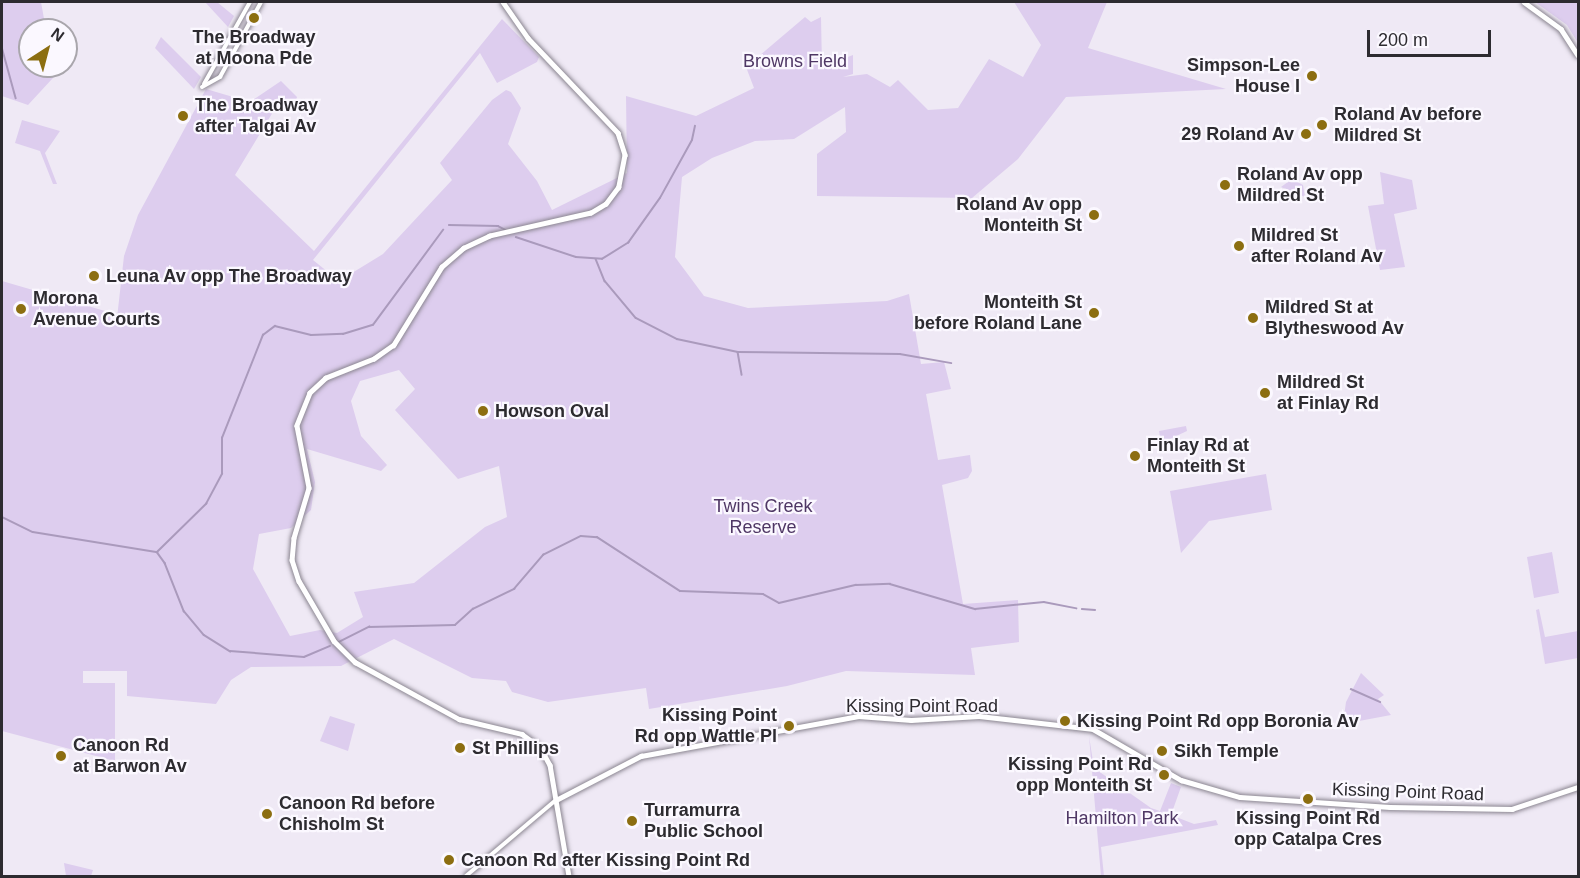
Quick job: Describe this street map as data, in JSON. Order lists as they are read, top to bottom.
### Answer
{
  "streets": {
    "main road": ["Kissing Point Road"]
  },
  "parks": ["Browns Field", "Twins Creek Reserve", "Hamilton Park"],
  "places": [
    "The Broadway at Moona Pde",
    "Simpson-Lee House I",
    "The Broadway after Talgai Av",
    "Roland Av before Mildred St",
    "29 Roland Av",
    "Roland Av opp Mildred St",
    "Roland Av opp Monteith St",
    "Mildred St after Roland Av",
    "Leuna Av opp The Broadway",
    "Morona Avenue Courts",
    "Monteith St before Roland Lane",
    "Mildred St at Blytheswood Av",
    "Mildred St at Finlay Rd",
    "Howson Oval",
    "Finlay Rd at Monteith St",
    "Kissing Point Rd opp Boronia Av",
    "Kissing Point Rd opp Wattle Pl",
    "St Phillips",
    "Sikh Temple",
    "Canoon Rd at Barwon Av",
    "Kissing Point Rd opp Monteith St",
    "Kissing Point Rd opp Catalpa Cres",
    "Canoon Rd before Chisholm St",
    "Turramurra Public School",
    "Canoon Rd after Kissing Point Rd"
  ],
  "scale_bar": "200 m",
  "north": "top right"
}
